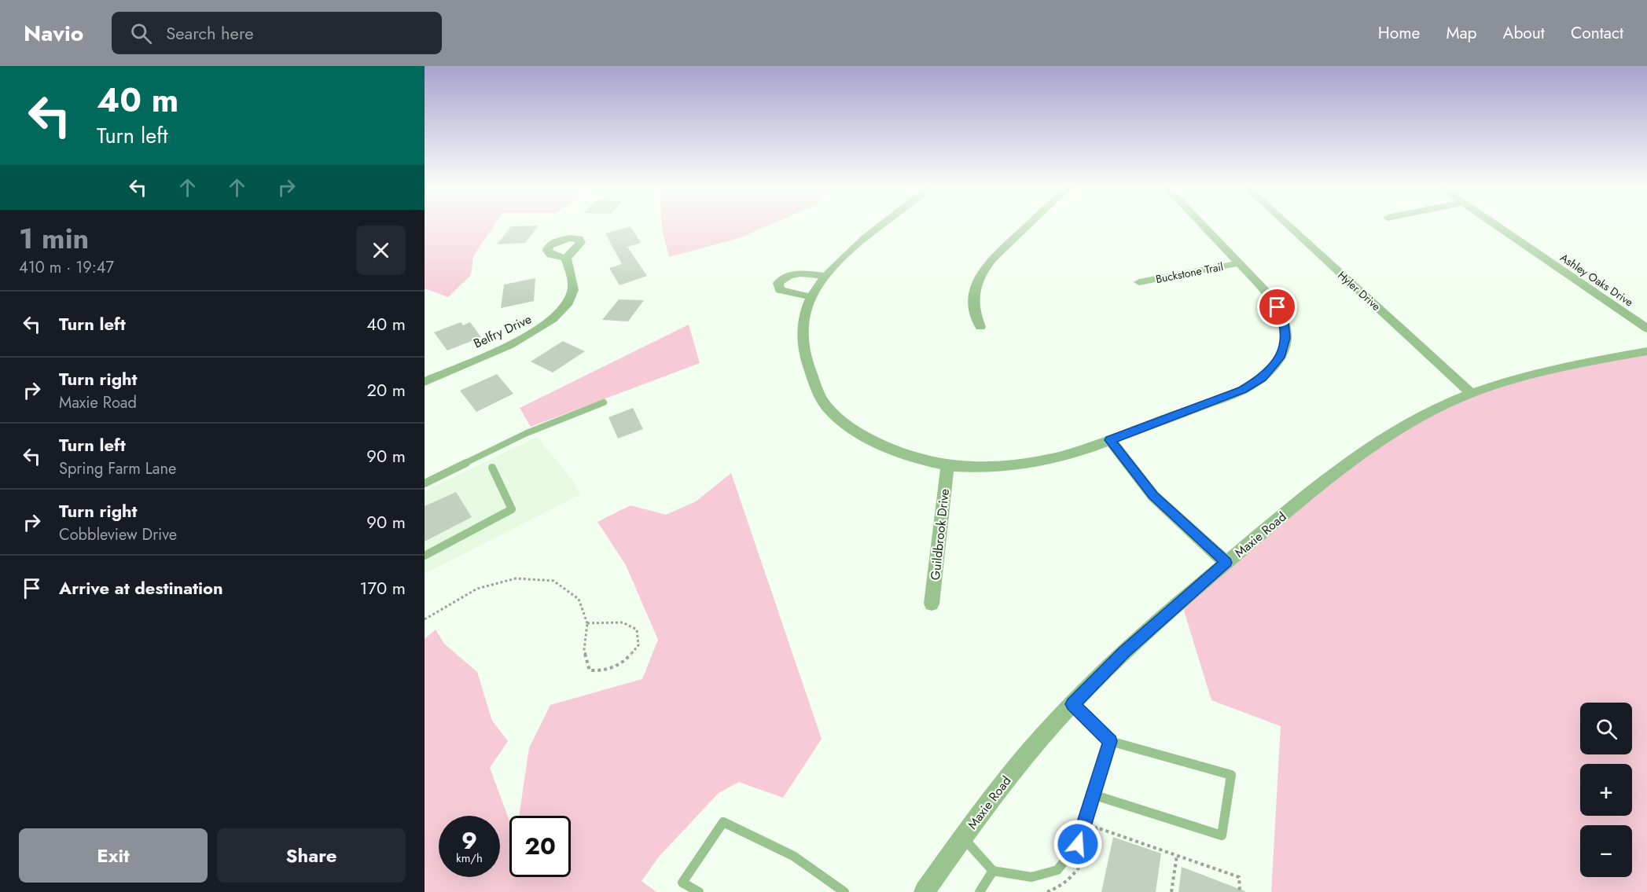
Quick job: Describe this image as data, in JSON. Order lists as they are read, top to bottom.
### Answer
{
  "streets": {
    "street": [
      "Buckstone Trail",
      "Ashley Oaks Drive",
      "Hyler Drive",
      "Belfry Drive",
      "Guildbrook Drive",
      "Maxie Road"
    ]
  },
  "crossings": [
    ["Hyler Drive", "Maxie Road"]
  ],
  "page": {
    "header": "Navio",
    "search": "Search here",
    "nav": [
      "Home",
      "Map",
      "About",
      "Contact"
    ],
    "turn": ["40 m", "Turn left"],
    "heading": ["1 min", "410 m · 19:47"],
    "list": [
      {
        "name": "Turn left",
        "value": "40 m"
      },
      {
        "name": "Turn right",
        "note": "Maxie Road",
        "value": "20 m"
      },
      {
        "name": "Turn left",
        "note": "Spring Farm Lane",
        "value": "90 m"
      },
      {
        "name": "Turn right",
        "note": "Cobbleview Drive",
        "value": "90 m"
      },
      {
        "name": "Arrive at destination",
        "value": "170 m"
      }
    ],
    "map_buttons": ["+", "−"],
    "speed": "9 km/h",
    "limit": "20",
    "buttons": ["Exit", "Share"]
  }
}
